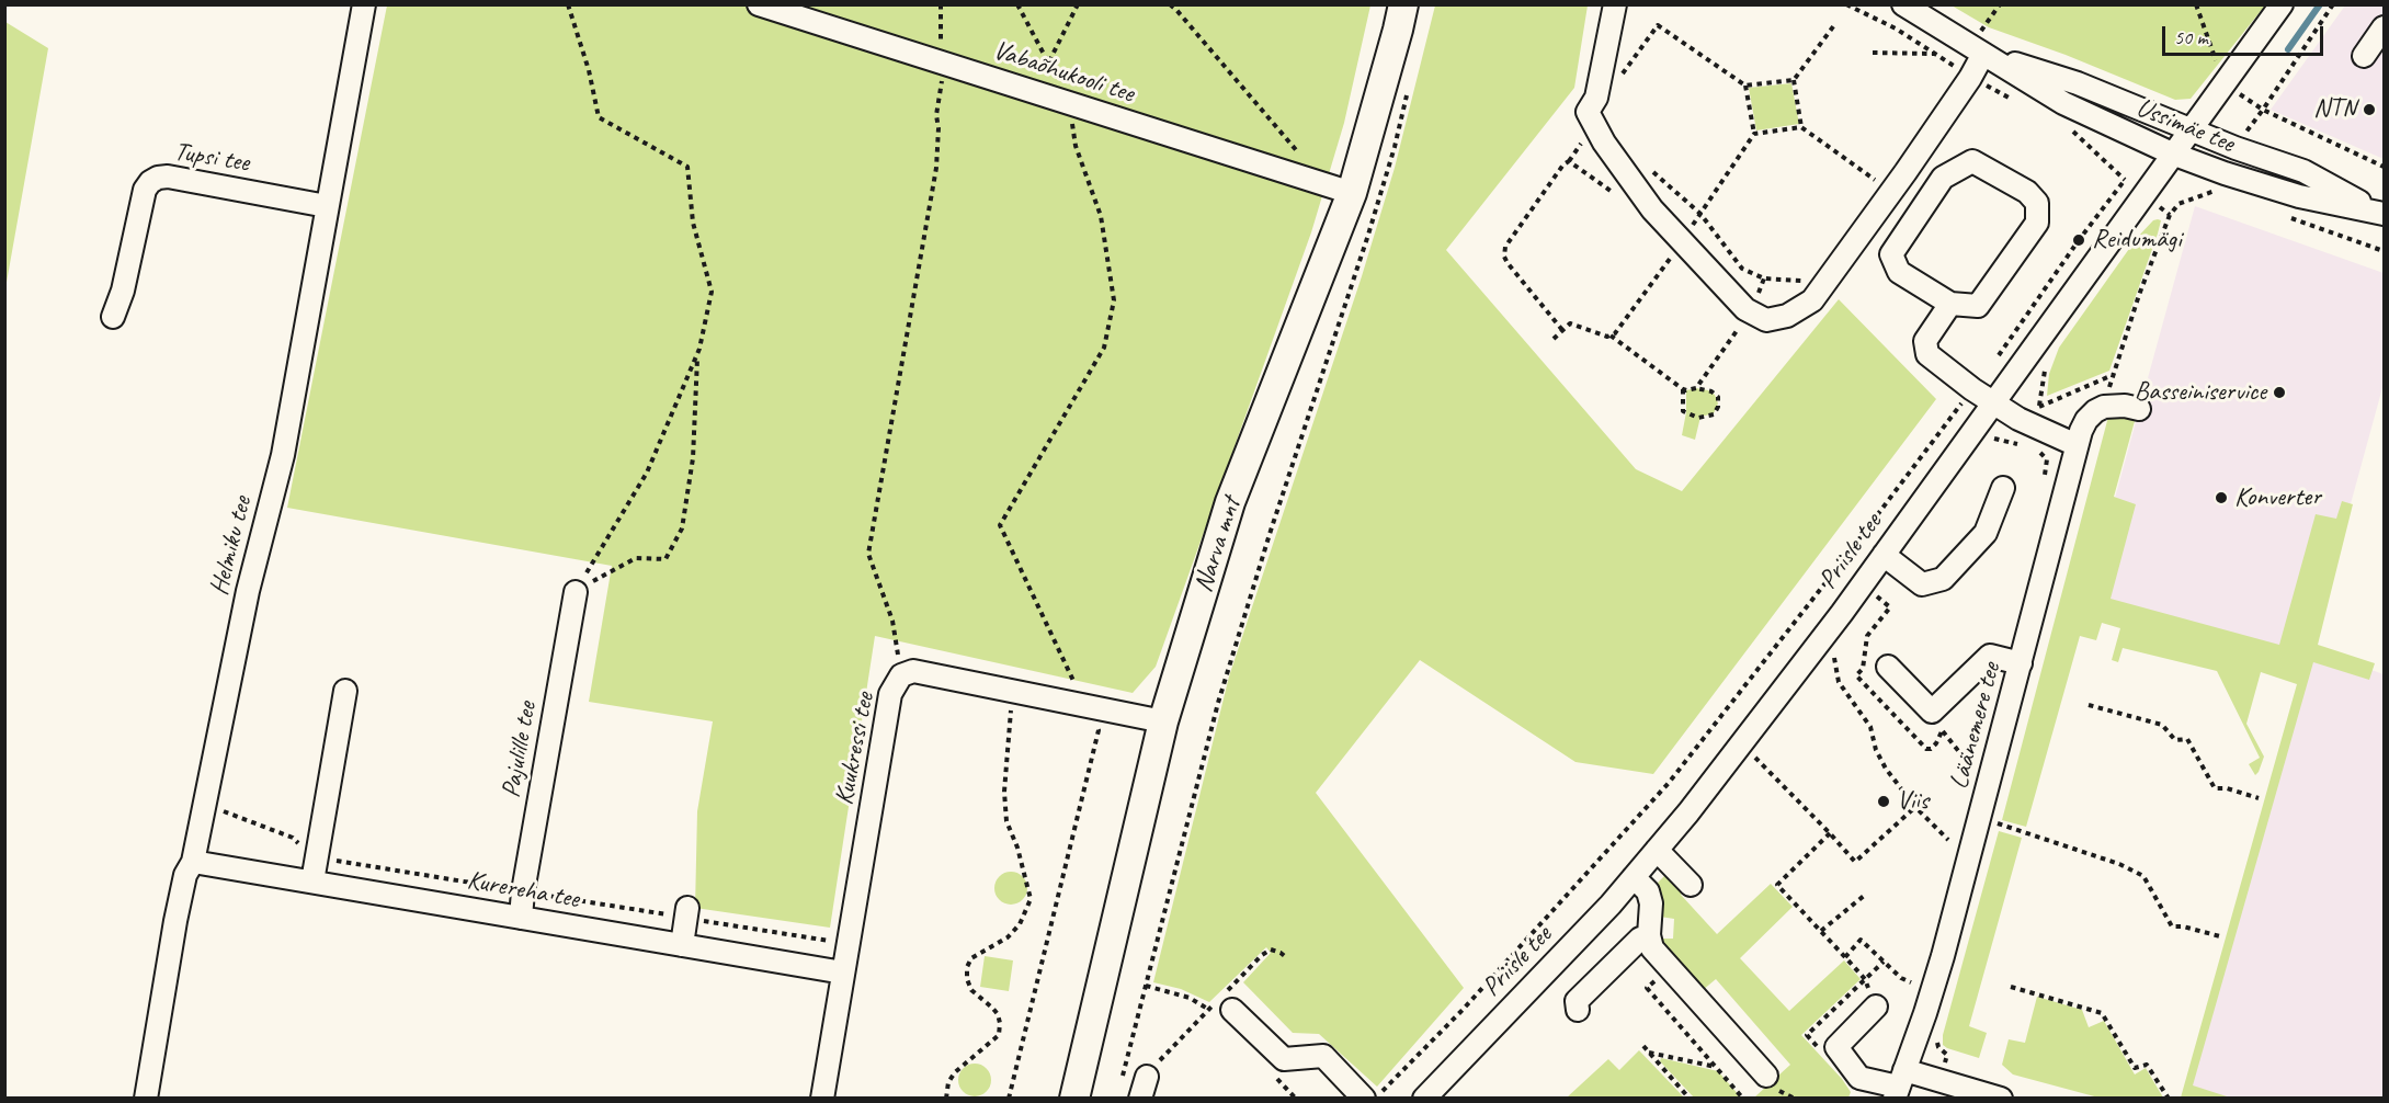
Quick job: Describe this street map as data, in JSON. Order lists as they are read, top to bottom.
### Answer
{
  "streets": {
    "main road": ["Narva mnt"],
    "street": [
      "Vabaõhukooli tee",
      "Ussimäe tee",
      "Tupsi tee",
      "Helmiku tee",
      "Priisle tee",
      "Läänemere tee",
      "Kuukressi tee",
      "Pajulille tee",
      "Kurereha tee"
    ]
  },
  "crossings": [
    ["Vabaõhukooli tee", "Narva mnt"],
    ["Ussimäe tee", "Priisle tee"],
    ["Tupsi tee", "Helmiku tee"],
    ["Narva mnt", "Kuukressi tee"],
    ["Helmiku tee", "Kurereha tee"],
    ["Kuukressi tee", "Kurereha tee"],
    ["Pajulille tee", "Kurereha tee"]
  ],
  "places": [
    "NTN",
    "Reidumägi",
    "Basseiniservice",
    "Konverter",
    "Viis"
  ],
  "scale_bar": "50 m"
}
